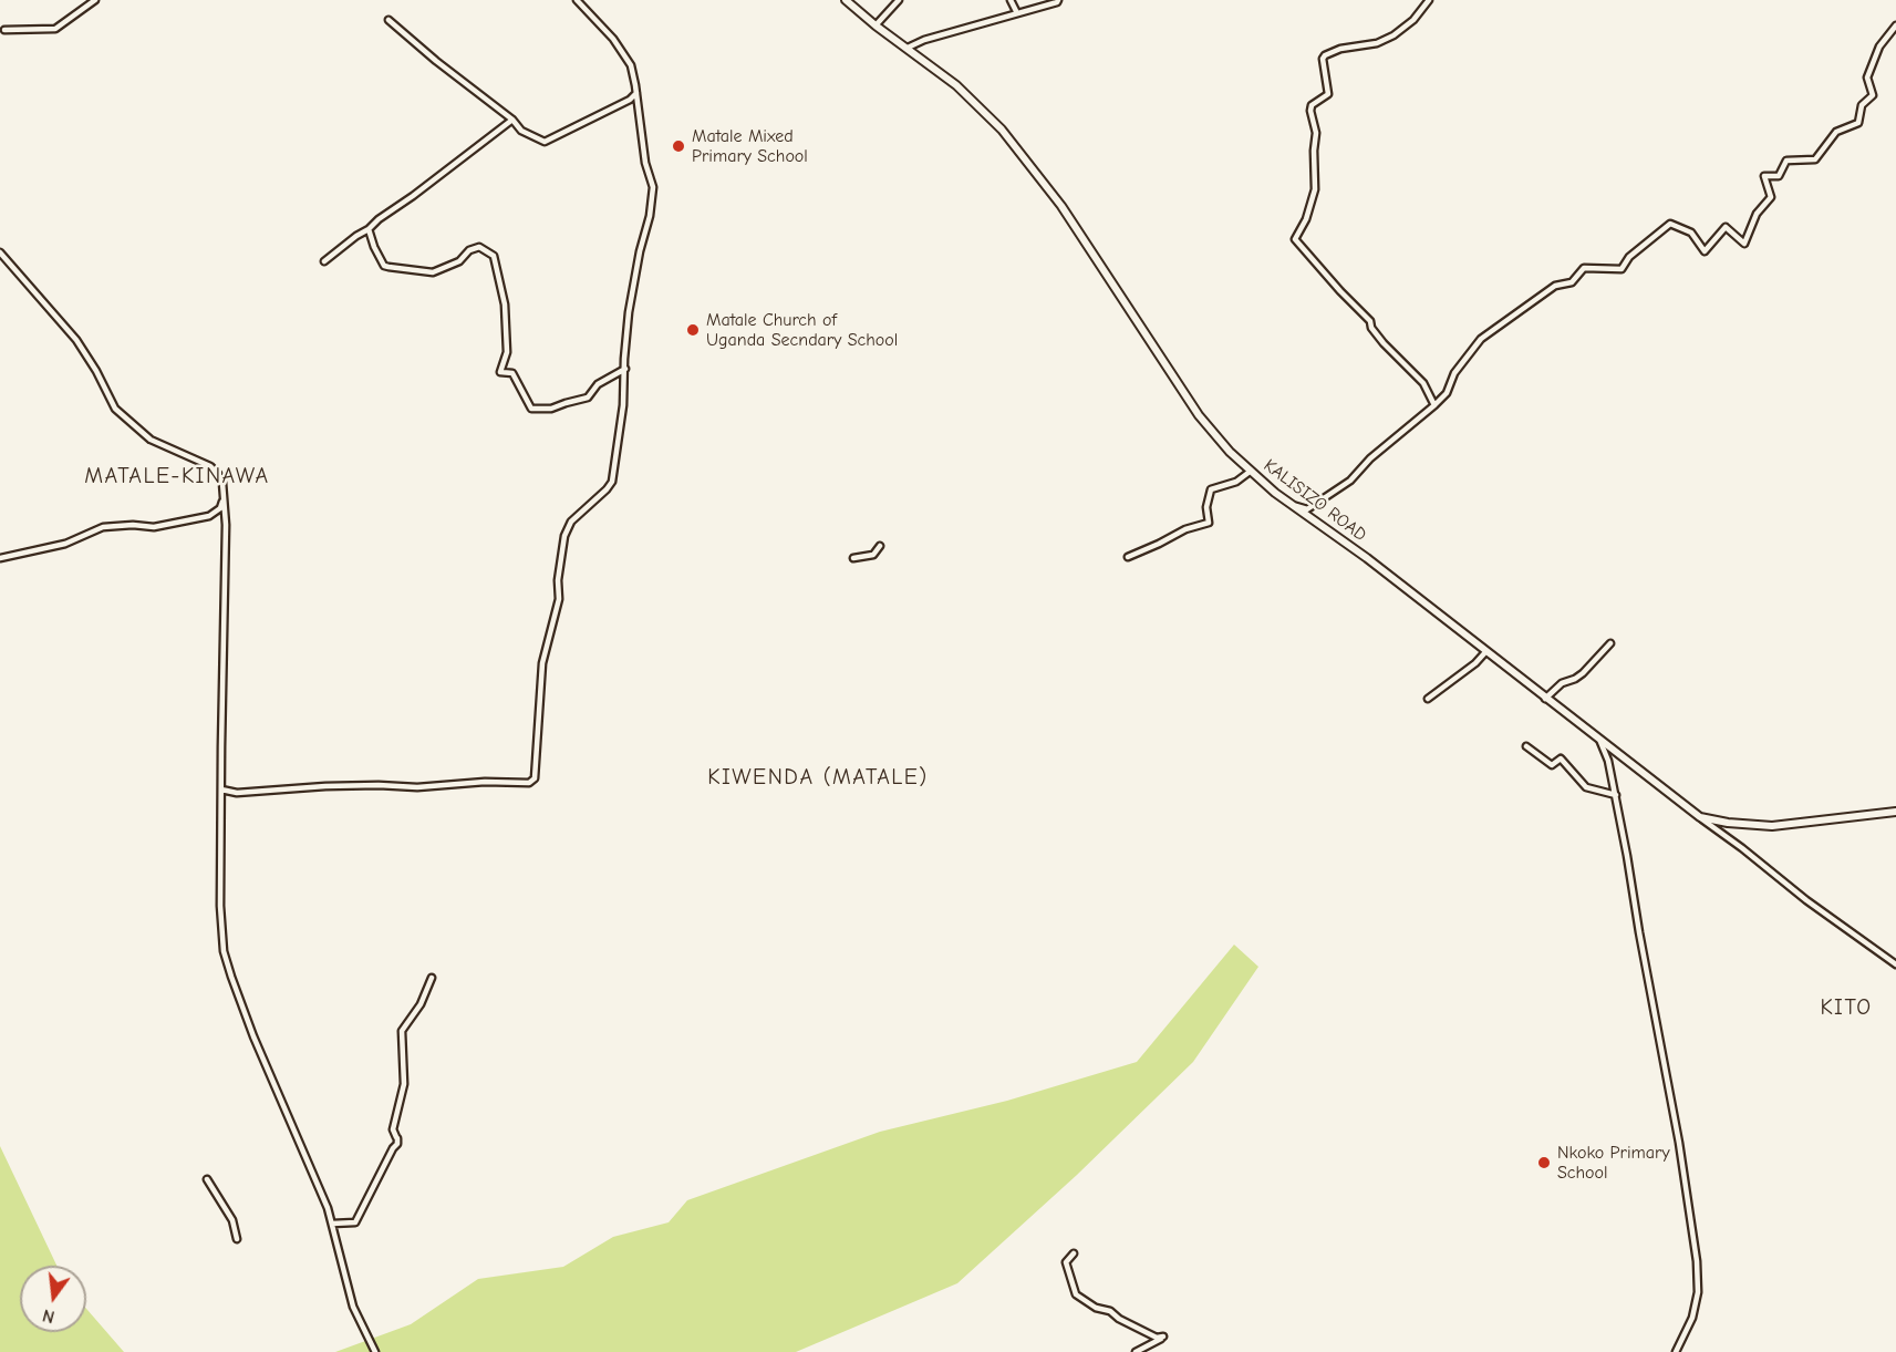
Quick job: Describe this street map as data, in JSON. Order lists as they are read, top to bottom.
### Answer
{
  "streets": {
    "street": ["KALISIZO ROAD"]
  },
  "districts": ["MATALE-KINAWA", "KIWENDA (MATALE)", "KITO"],
  "places": ["Matale Mixed Primary School", "Matale Church of Uganda Secndary School", "Nkoko Primary School"],
  "north": "bottom"
}
